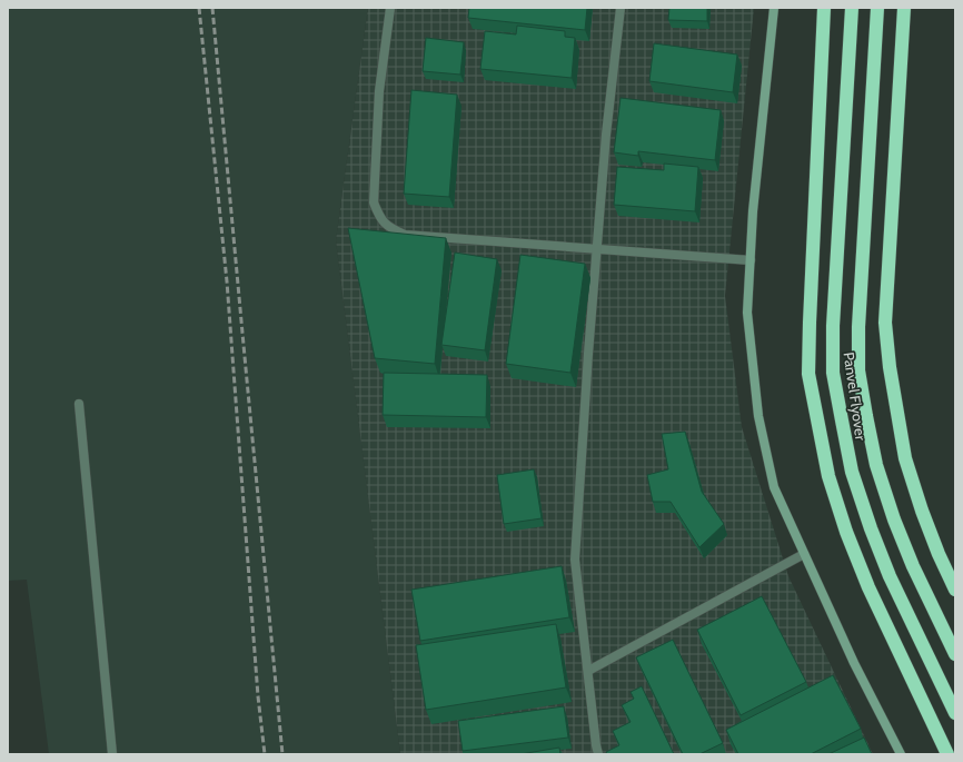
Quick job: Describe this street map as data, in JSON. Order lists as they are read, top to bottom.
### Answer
{
  "streets": {
    "highway": ["Panvel Flyover"]
  }
}
